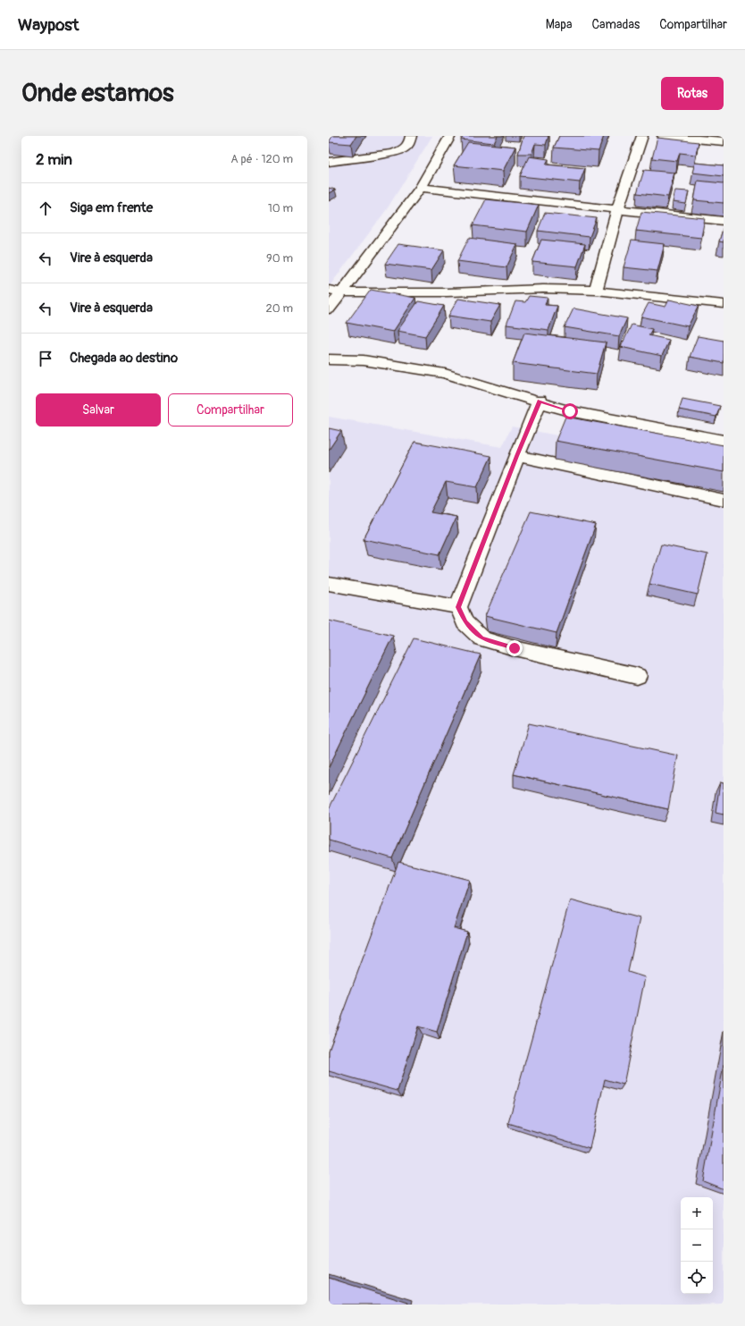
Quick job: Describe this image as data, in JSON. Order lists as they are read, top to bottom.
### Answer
{
  "page": {
    "header": "Waypost",
    "nav": ["Mapa", "Camadas", "Compartilhar"],
    "buttons": [
      "Rotas",
      ["Salvar", "Compartilhar"]
    ],
    "title": "Onde estamos",
    "heading": ["2 min", "A pé · 120 m"],
    "list": [
      ["Siga em frente", "10 m"],
      ["Vire à esquerda", "90 m"],
      ["Vire à esquerda", "20 m"],
      "Chegada ao destino"
    ],
    "map_buttons": ["+", "−"]
  }
}
